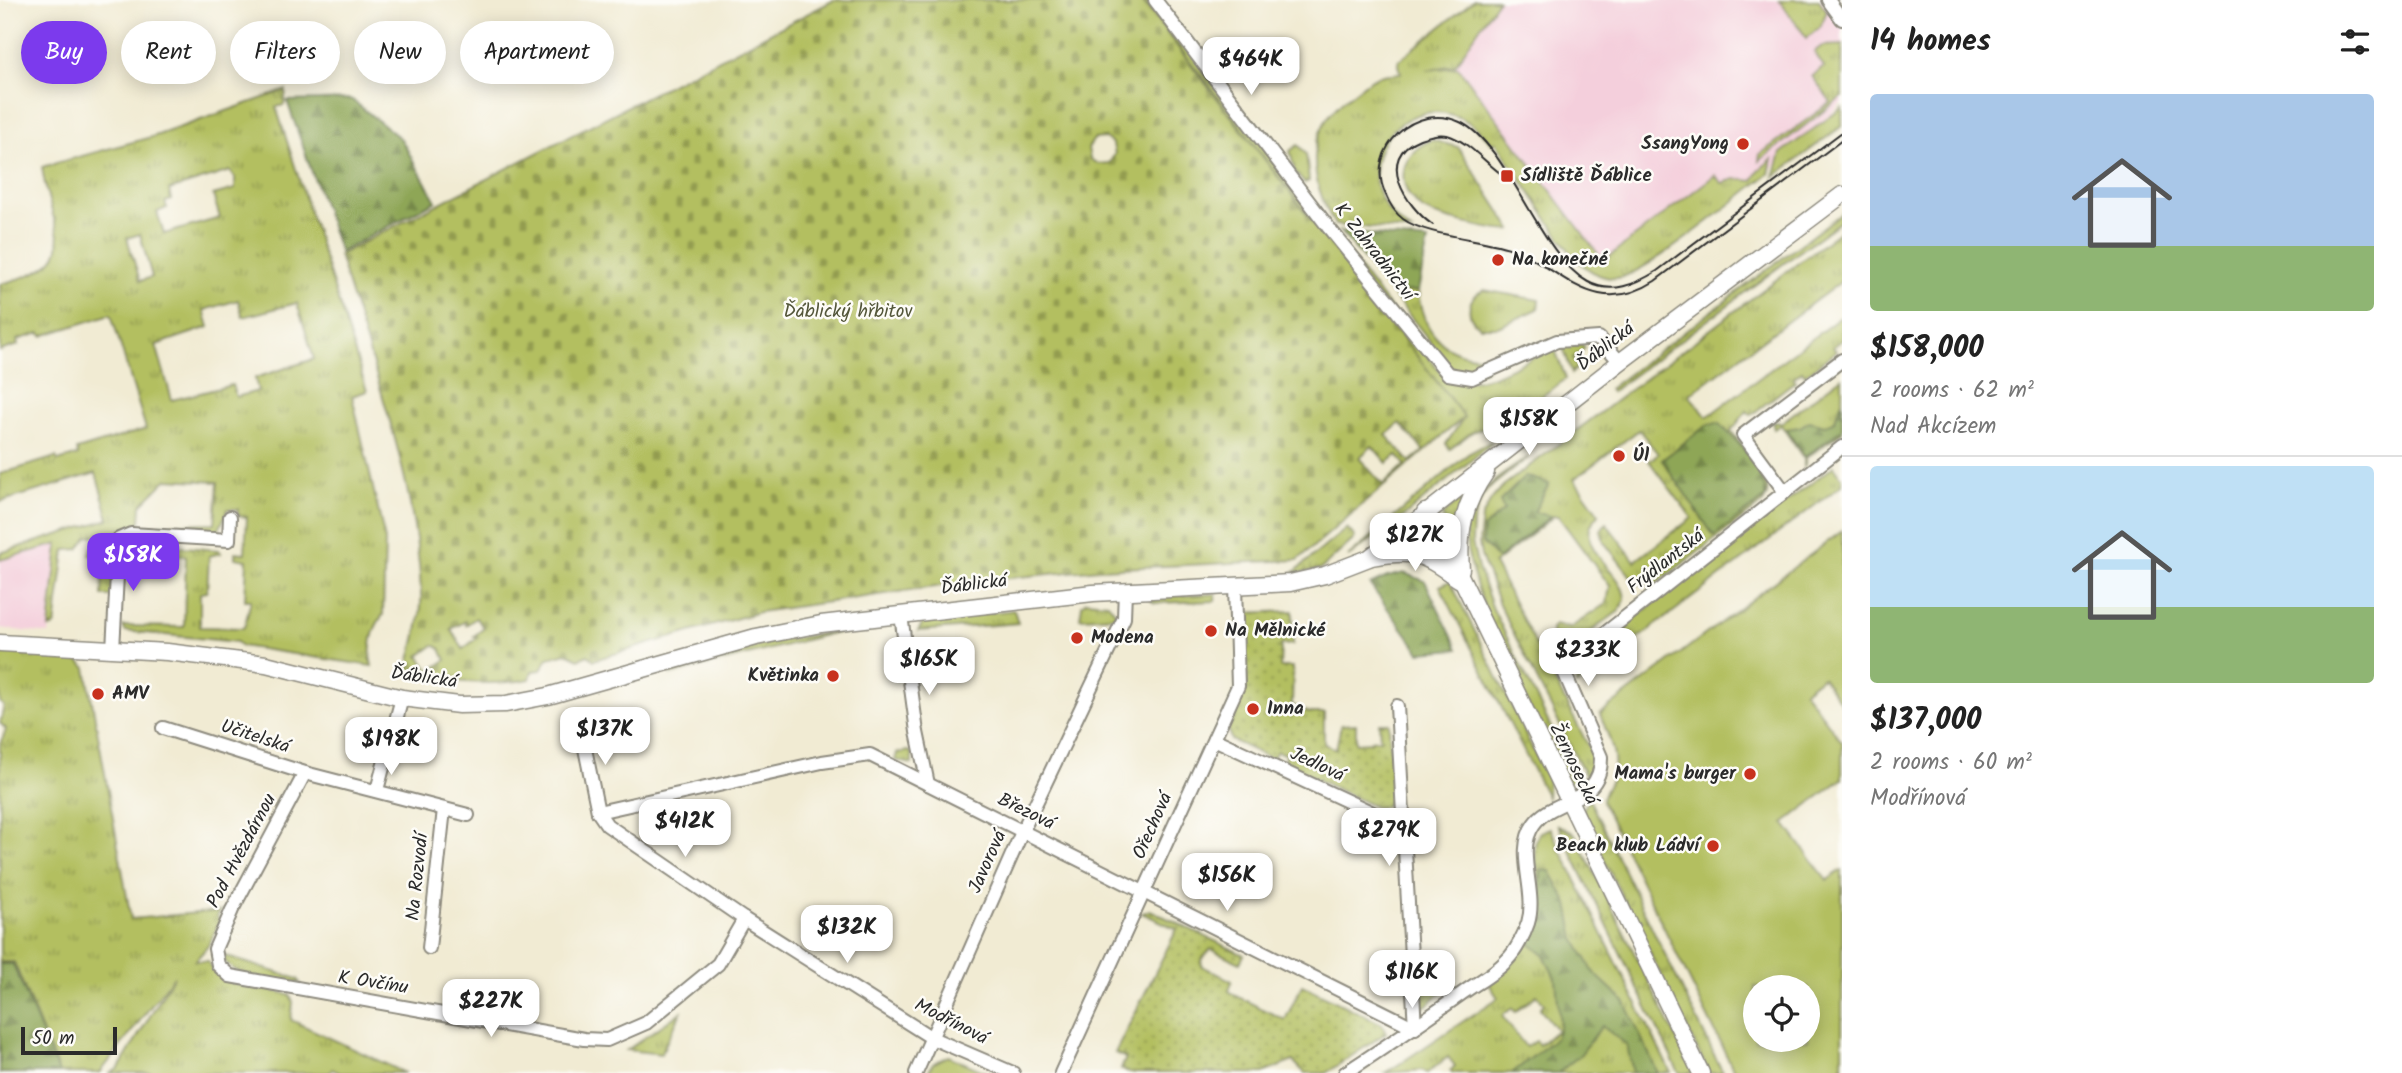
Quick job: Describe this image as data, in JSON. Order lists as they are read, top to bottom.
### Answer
{
  "streets": {
    "main road": ["Ďáblická", "Žernosecká"],
    "street": [
      "K Zahradnictví",
      "Frýdlantská",
      "Učitelská",
      "Jedlová",
      "Březová",
      "Ořechová",
      "Pod Hvězdárnou",
      "Javorová",
      "Na Rozvodí",
      "K Ovčínu",
      "Modřínová"
    ]
  },
  "crossings": [
    ["K Zahradnictví", "Ďáblická"],
    ["Ďáblická", "Žernosecká"],
    ["Ďáblická", "Ořechová"],
    ["Ďáblická", "Javorová"],
    ["Frýdlantská", "Žernosecká"],
    ["Učitelská", "Pod Hvězdárnou"],
    ["Učitelská", "Na Rozvodí"],
    ["Jedlová", "Ořechová"],
    ["Březová", "Ořechová"],
    ["Březová", "Javorová"],
    ["Březová", "Modřínová"],
    ["Pod Hvězdárnou", "K Ovčínu"],
    ["Javorová", "Modřínová"],
    ["K Ovčínu", "Modřínová"]
  ],
  "parks": ["Ďáblický hřbitov"],
  "places": {
    "other": [
      "SsangYong",
      "Na konečné",
      "Úl",
      "Na Mělnické",
      "Modena",
      "Květinka",
      "AMV",
      "Inna",
      "Mama's burger",
      "Beach klub Ládví"
    ],
    "transit": ["Sídliště Ďáblice"]
  },
  "scale_bar": "50 m",
  "page": {
    "heading": "14 homes",
    "chip": [
      "Buy",
      "Rent",
      "Filters",
      "New",
      "Apartment"
    ],
    "price": [
      "$464K",
      "$158K",
      "$127K",
      "$158K",
      "$233K",
      "$165K",
      "$137K",
      "$198K",
      "$412K",
      "$279K",
      "$156K",
      "$132K",
      "$116K",
      "$227K"
    ],
    "list": [
      {
        "name": "$158,000",
        "note": "2 rooms · 62 m² · Nad Akcízem"
      },
      {
        "name": "$137,000",
        "note": "2 rooms · 60 m² · Modřínová"
      }
    ],
    "scale": "50 m"
  }
}
